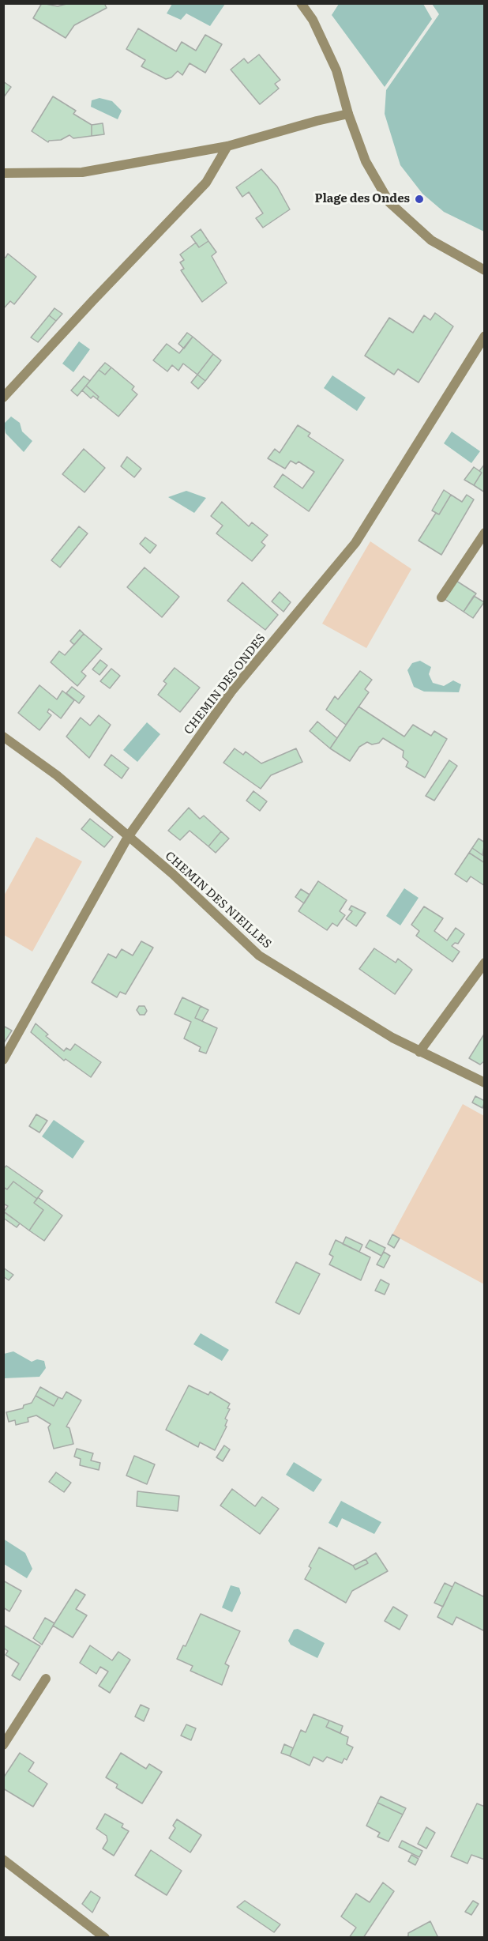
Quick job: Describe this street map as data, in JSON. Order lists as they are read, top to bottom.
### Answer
{
  "streets": {
    "street": ["CHEMIN DES ONDES", "CHEMIN DES NIEILLES"]
  },
  "crossings": [
    ["CHEMIN DES ONDES", "CHEMIN DES NIEILLES"]
  ],
  "places": ["Plage des Ondes"]
}
